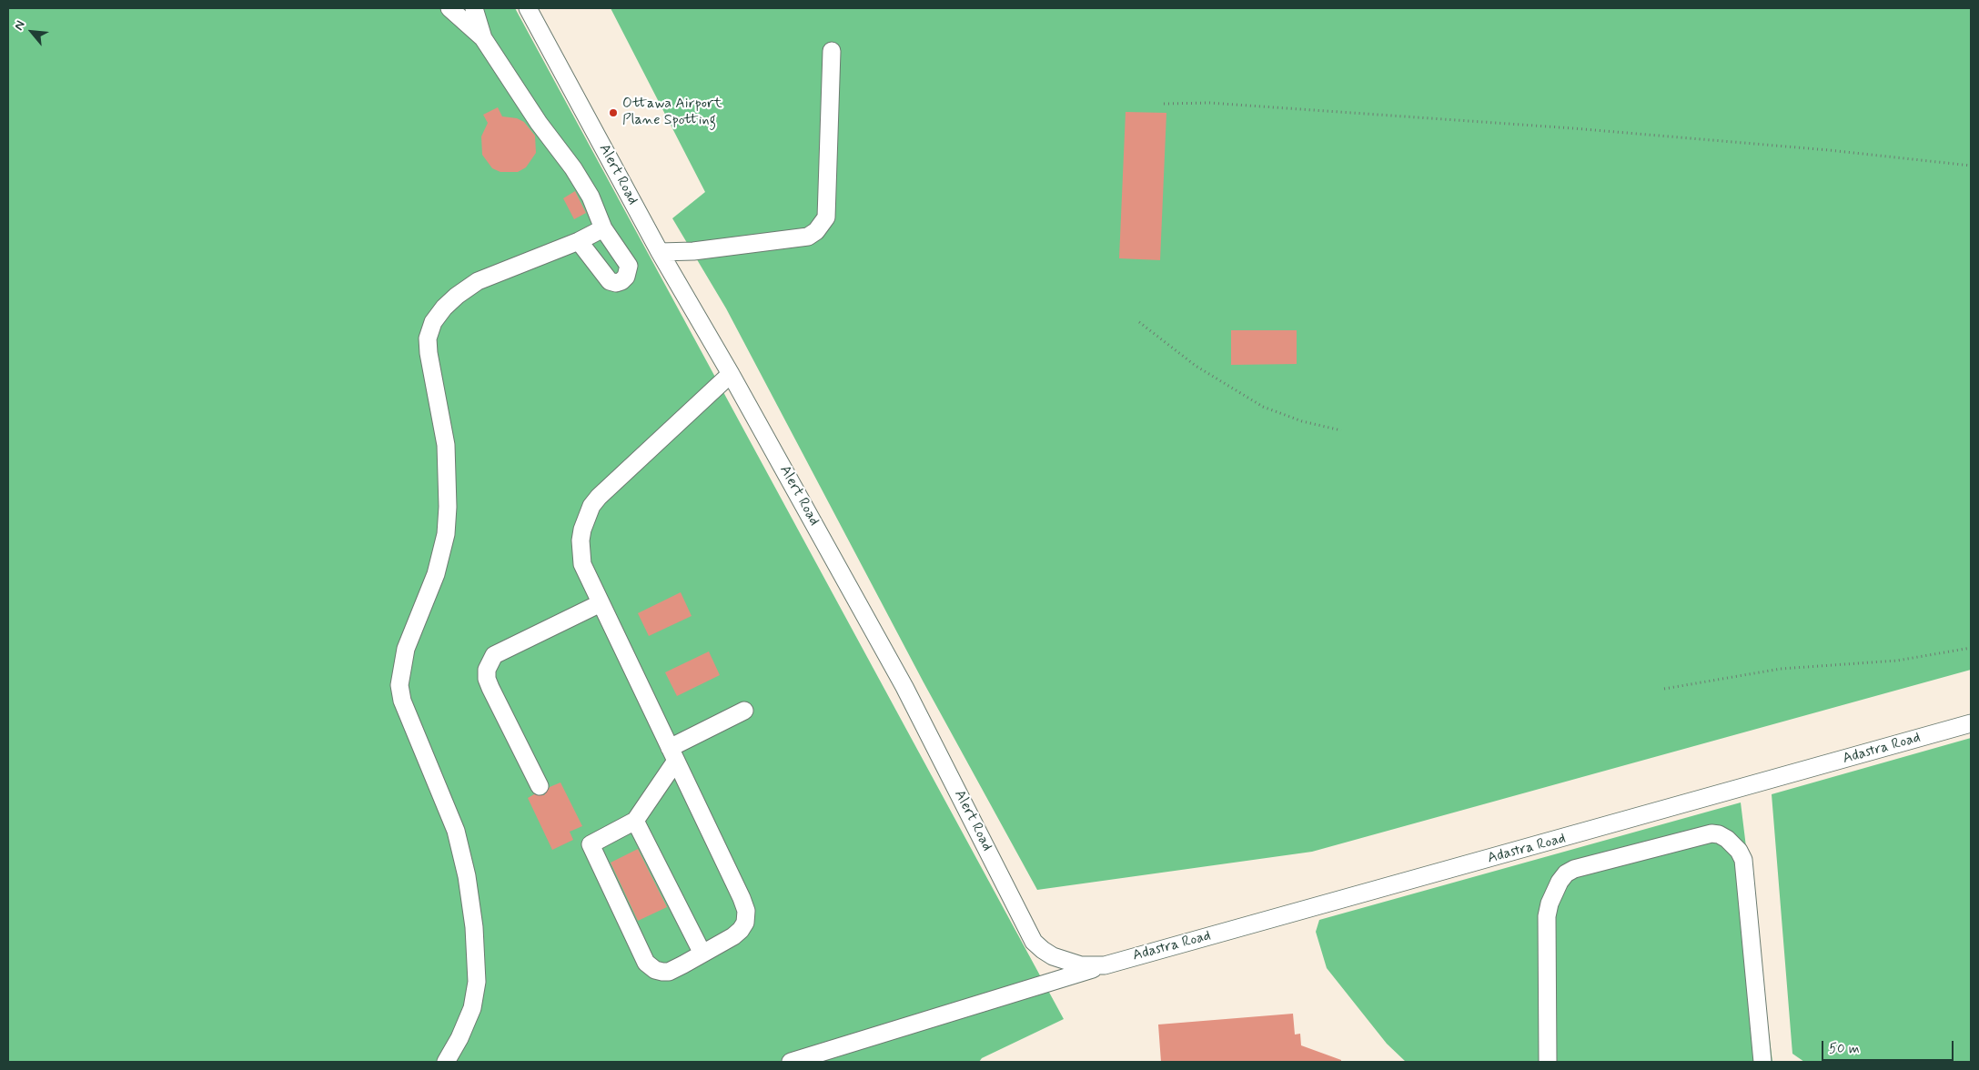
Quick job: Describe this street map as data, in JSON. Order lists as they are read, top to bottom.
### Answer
{
  "streets": {
    "street": ["Alert Road", "Adastra Road"]
  },
  "crossings": [
    ["Alert Road", "Adastra Road"]
  ],
  "places": ["Ottawa Airport Plane Spotting"],
  "scale_bar": "50 m",
  "north": "top left"
}
